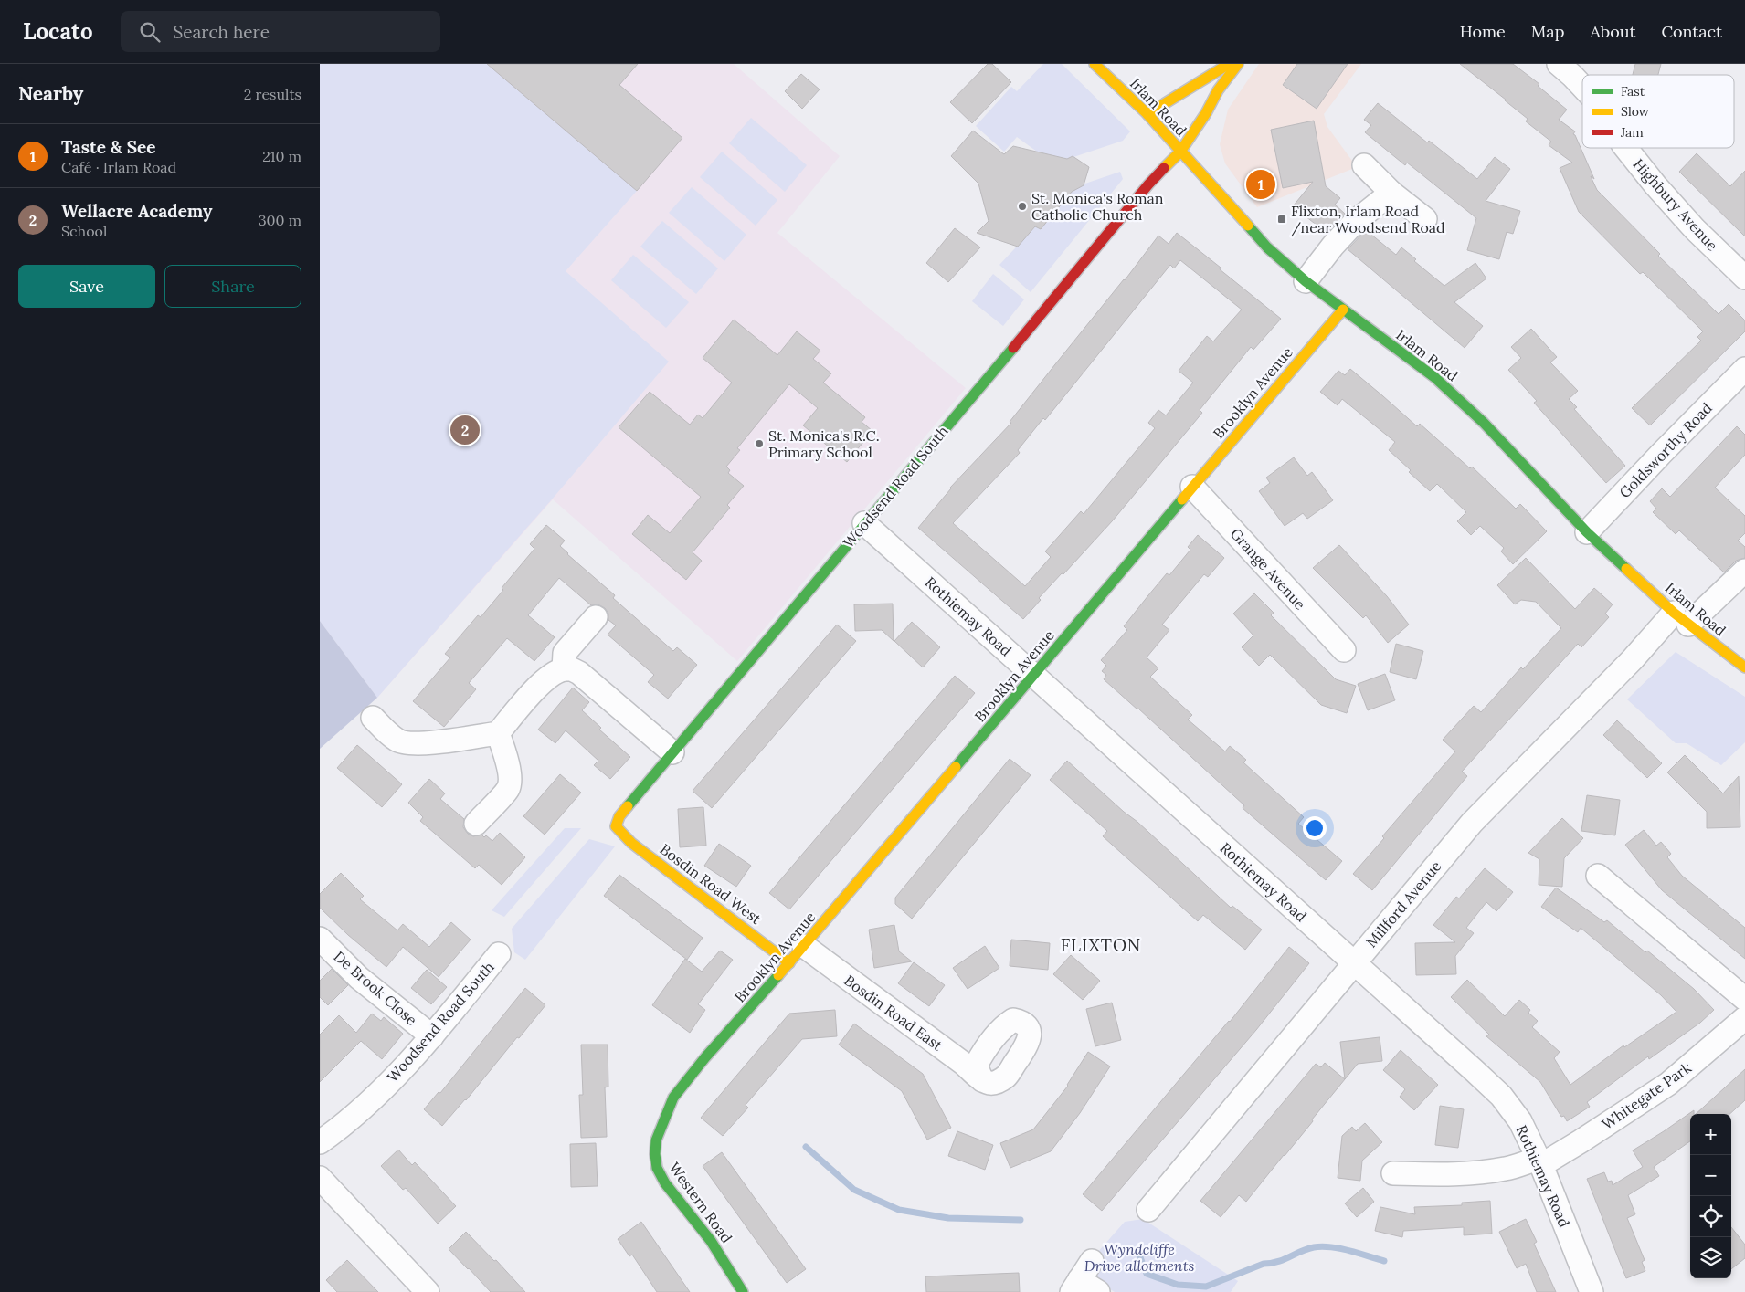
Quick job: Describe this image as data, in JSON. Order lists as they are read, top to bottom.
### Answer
{
  "streets": {
    "street": [
      "Irlam Road",
      "Highbury Avenue",
      "Brooklyn Avenue",
      "Goldsworthy Road",
      "Woodsend Road South",
      "Grange Avenue",
      "Rothiemay Road",
      "Bosdin Road West",
      "Millford Avenue",
      "De Brook Close",
      "Bosdin Road East",
      "Whitegate Park",
      "Western Road"
    ]
  },
  "crossings": [
    ["Irlam Road", "Brooklyn Avenue"],
    ["Irlam Road", "Goldsworthy Road"],
    ["Irlam Road", "Woodsend Road South"],
    ["Irlam Road", "Millford Avenue"],
    ["Brooklyn Avenue", "Grange Avenue"],
    ["Brooklyn Avenue", "Rothiemay Road"],
    ["Brooklyn Avenue", "Bosdin Road West"],
    ["Brooklyn Avenue", "Bosdin Road East"],
    ["Brooklyn Avenue", "Western Road"],
    ["Woodsend Road South", "Rothiemay Road"],
    ["Woodsend Road South", "Bosdin Road West"],
    ["Woodsend Road South", "De Brook Close"],
    ["Rothiemay Road", "Millford Avenue"],
    ["Rothiemay Road", "Whitegate Park"]
  ],
  "districts": ["FLIXTON"],
  "parks": ["Wyndcliffe Drive allotments"],
  "places": {
    "other": ["St. Monica's Roman Catholic Church", "St. Monica's R.C. Primary School"],
    "transit": ["Flixton, Irlam Road /near Woodsend Road"]
  },
  "legend": ["Fast", "Slow", "Jam"],
  "page": {
    "header": "Locato",
    "search": "Search here",
    "nav": [
      "Home",
      "Map",
      "About",
      "Contact"
    ],
    "heading": ["Nearby", "2 results"],
    "list": [
      {
        "mark": "1",
        "name": "Taste & See",
        "note": "Café · Irlam Road",
        "value": "210 m"
      },
      {
        "mark": "2",
        "name": "Wellacre Academy",
        "note": "School",
        "value": "300 m"
      }
    ],
    "pins": ["1", "2"],
    "buttons": ["Save", "Share"],
    "map_buttons": ["+", "−"]
  }
}
